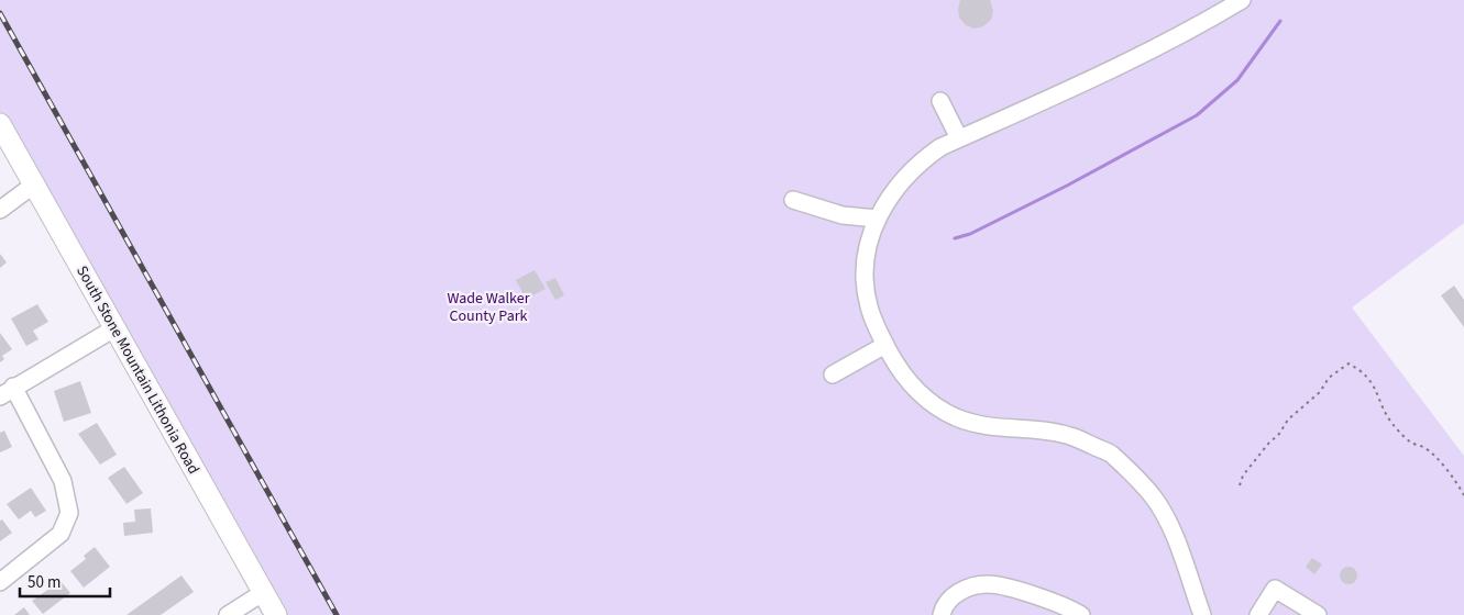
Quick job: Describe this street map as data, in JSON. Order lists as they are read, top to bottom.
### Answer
{
  "streets": {
    "main road": ["South Stone Mountain Lithonia Road"]
  },
  "parks": ["Wade Walker County Park"],
  "scale_bar": "50 m"
}
